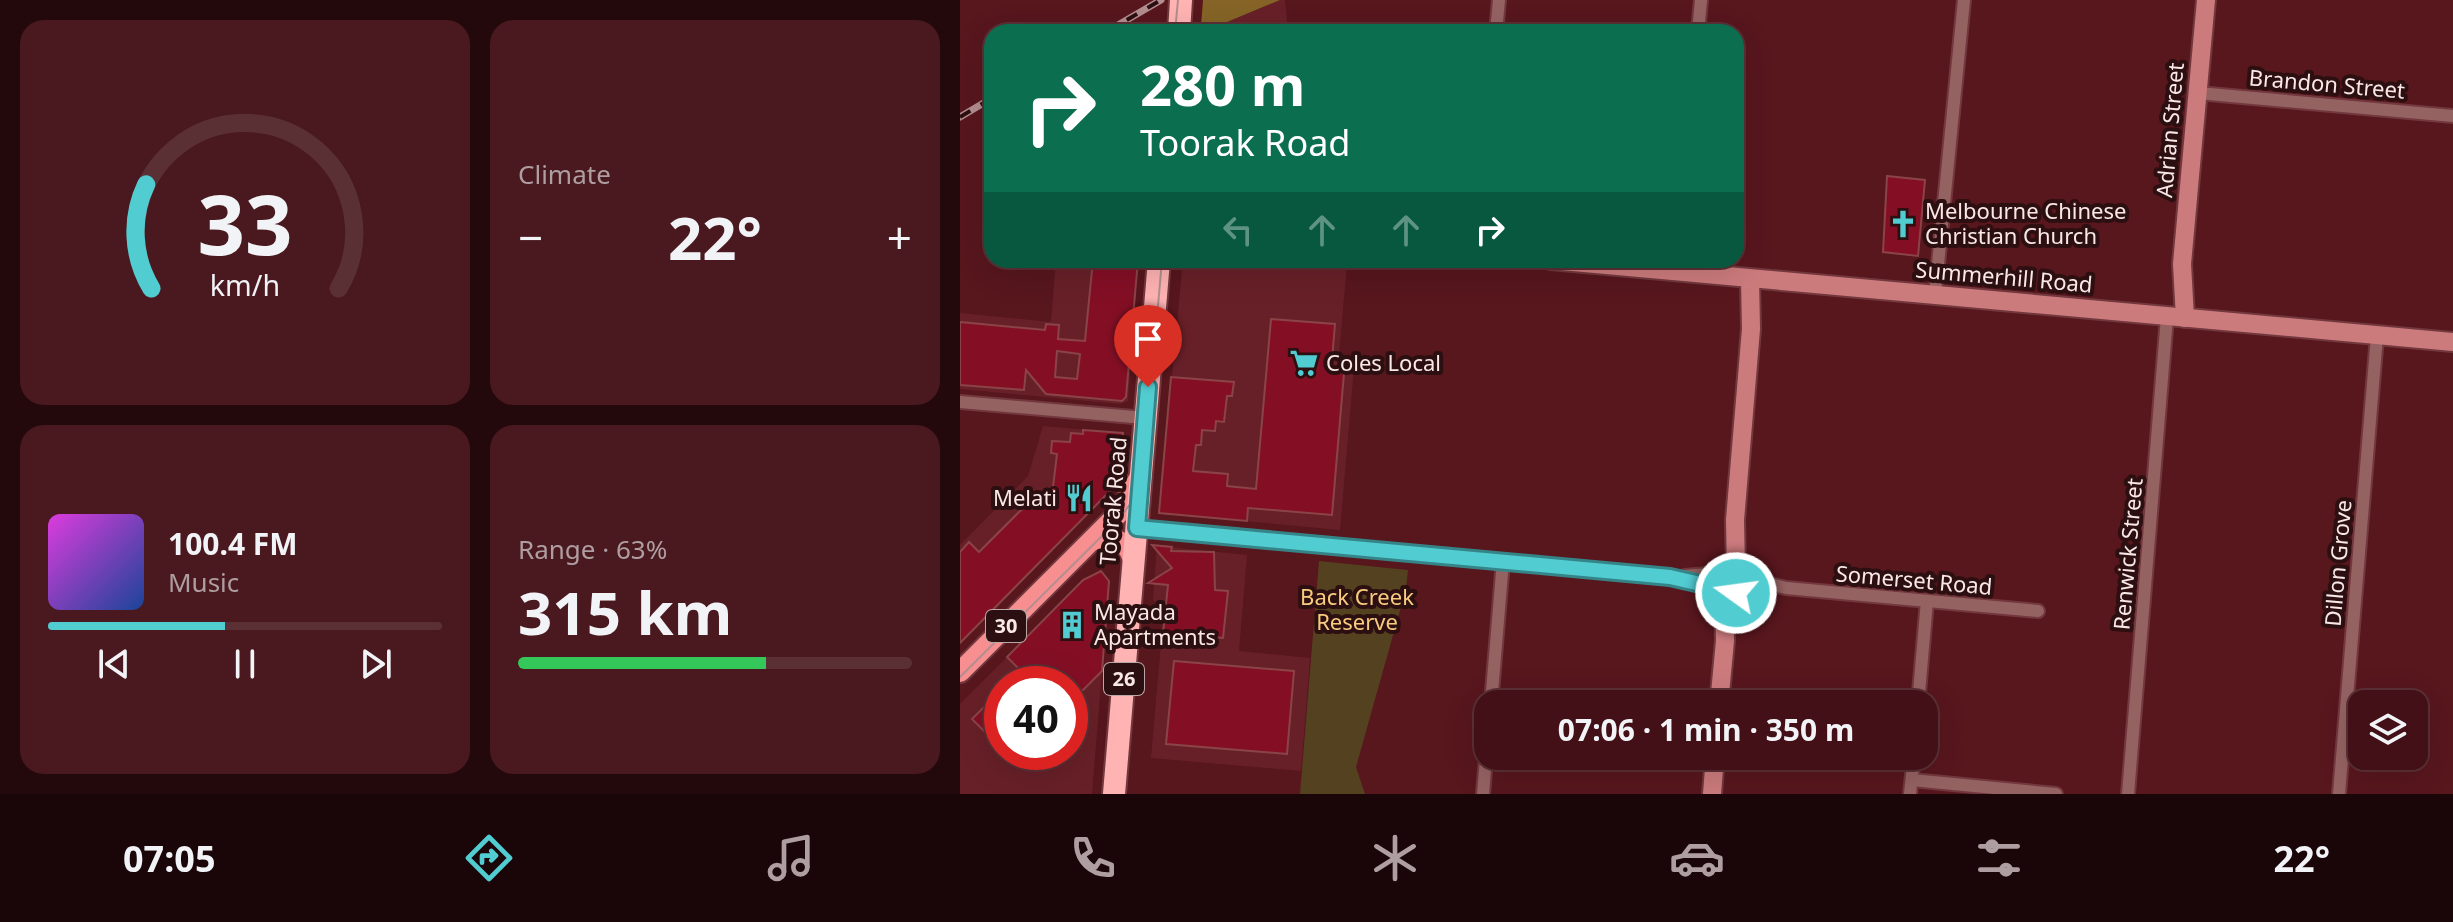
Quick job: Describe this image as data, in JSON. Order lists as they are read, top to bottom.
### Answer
{
  "streets": {
    "highway": ["Toorak Road", "26"],
    "main road": ["Adrian Street", "Summerhill Road", "30"],
    "street": [
      "Brandon Street",
      "Renwick Street",
      "Dillon Grove",
      "Somerset Road"
    ]
  },
  "crossings": [
    ["Brandon Street", "Adrian Street"],
    ["Adrian Street", "Summerhill Road"],
    ["Adrian Street", "Renwick Street"],
    ["Summerhill Road", "Renwick Street"],
    ["Summerhill Road", "Dillon Grove"],
    ["Toorak Road", "Somerset Road"],
    ["Toorak Road", "30"]
  ],
  "parks": ["Back Creek Reserve"],
  "places": {
    "church": ["Melbourne Chinese Christian Church"],
    "supermarket": ["Coles Local"],
    "restaurant": ["Melati"],
    "building": ["Mayada Apartments"]
  },
  "page": {
    "tile": [
      "Climate",
      ["Range · 63%", "315 km"]
    ],
    "turn": ["280 m", "Toorak Road"],
    "heat": ["−", "22°", "+"],
    "song": ["100.4 FM", "Music"],
    "limit": "40",
    "trip": "07:06 · 1 min · 350 m",
    "tabs": ["07:05", "22°"],
    "gauge": ["33", "km/h"]
  }
}
